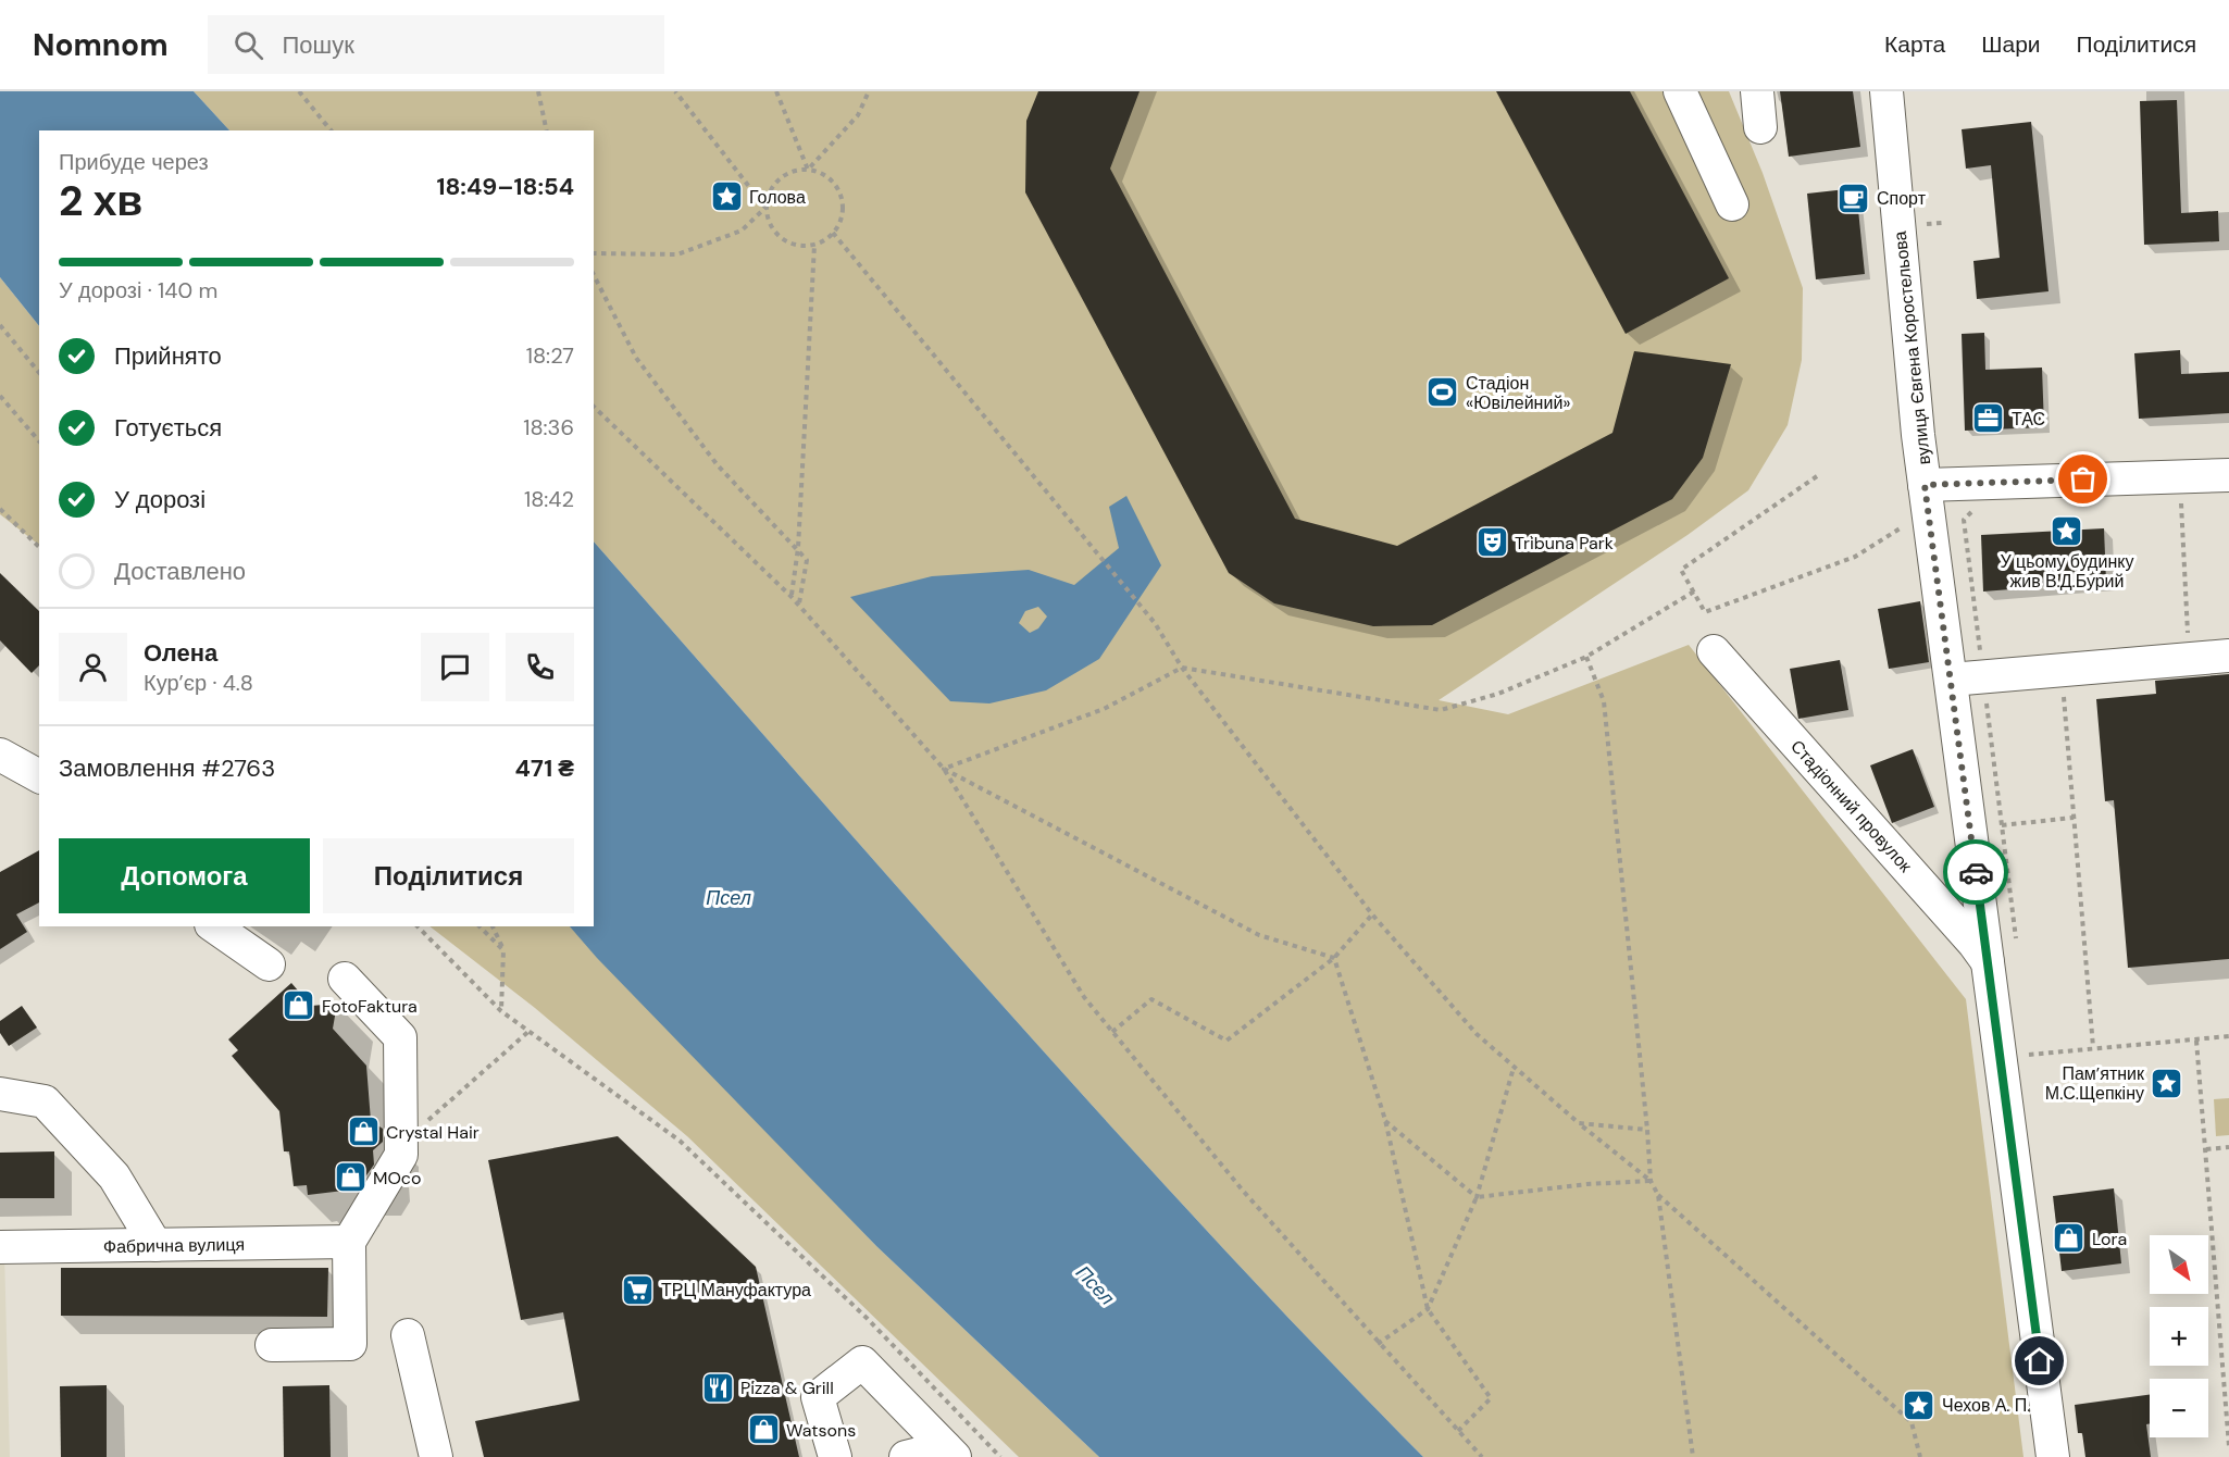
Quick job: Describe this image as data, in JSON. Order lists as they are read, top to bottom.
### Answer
{
  "streets": {
    "street": ["вулиця Євгена Коростельова", "Стадіонний провулок", "Фабрична вулиця"]
  },
  "crossings": [
    ["вулиця Євгена Коростельова", "Стадіонний провулок"]
  ],
  "water": ["Псел"],
  "places": {
    "place": [
      "Голова",
      "У цьому будинку жив В.Д.Бурий",
      "Пам’ятник М.С.Щепкіну",
      "Чехов А. П."
    ],
    "cafe": ["Спорт"],
    "sports": ["Стадіон «Ювілейний»"],
    "office": ["ТАС"],
    "theatre": ["Tribuna Park"],
    "shop": [
      "FotoFaktura",
      "Crystal Hair",
      "MOco",
      "Lora",
      "Watsons"
    ],
    "supermarket": ["ТРЦ Мануфактура"],
    "restaurant": ["Pizza & Grill"]
  },
  "north": "bottom right",
  "page": {
    "header": "Nomnom",
    "search": "Пошук",
    "nav": ["Карта", "Шари", "Поділитися"],
    "heading": ["2 хв", "Прибуде через", "18:49–18:54"],
    "panel": [
      "Олена",
      "Кур’єр · 4.8",
      "Замовлення #2763",
      "471 ₴"
    ],
    "bar": "У дорозі · 140 m",
    "list": [
      ["Прийнято", "18:27"],
      ["Готується", "18:36"],
      ["У дорозі", "18:42"],
      "Доставлено"
    ],
    "buttons": ["Допомога", "Поділитися"],
    "map_buttons": ["+", "−"]
  }
}
